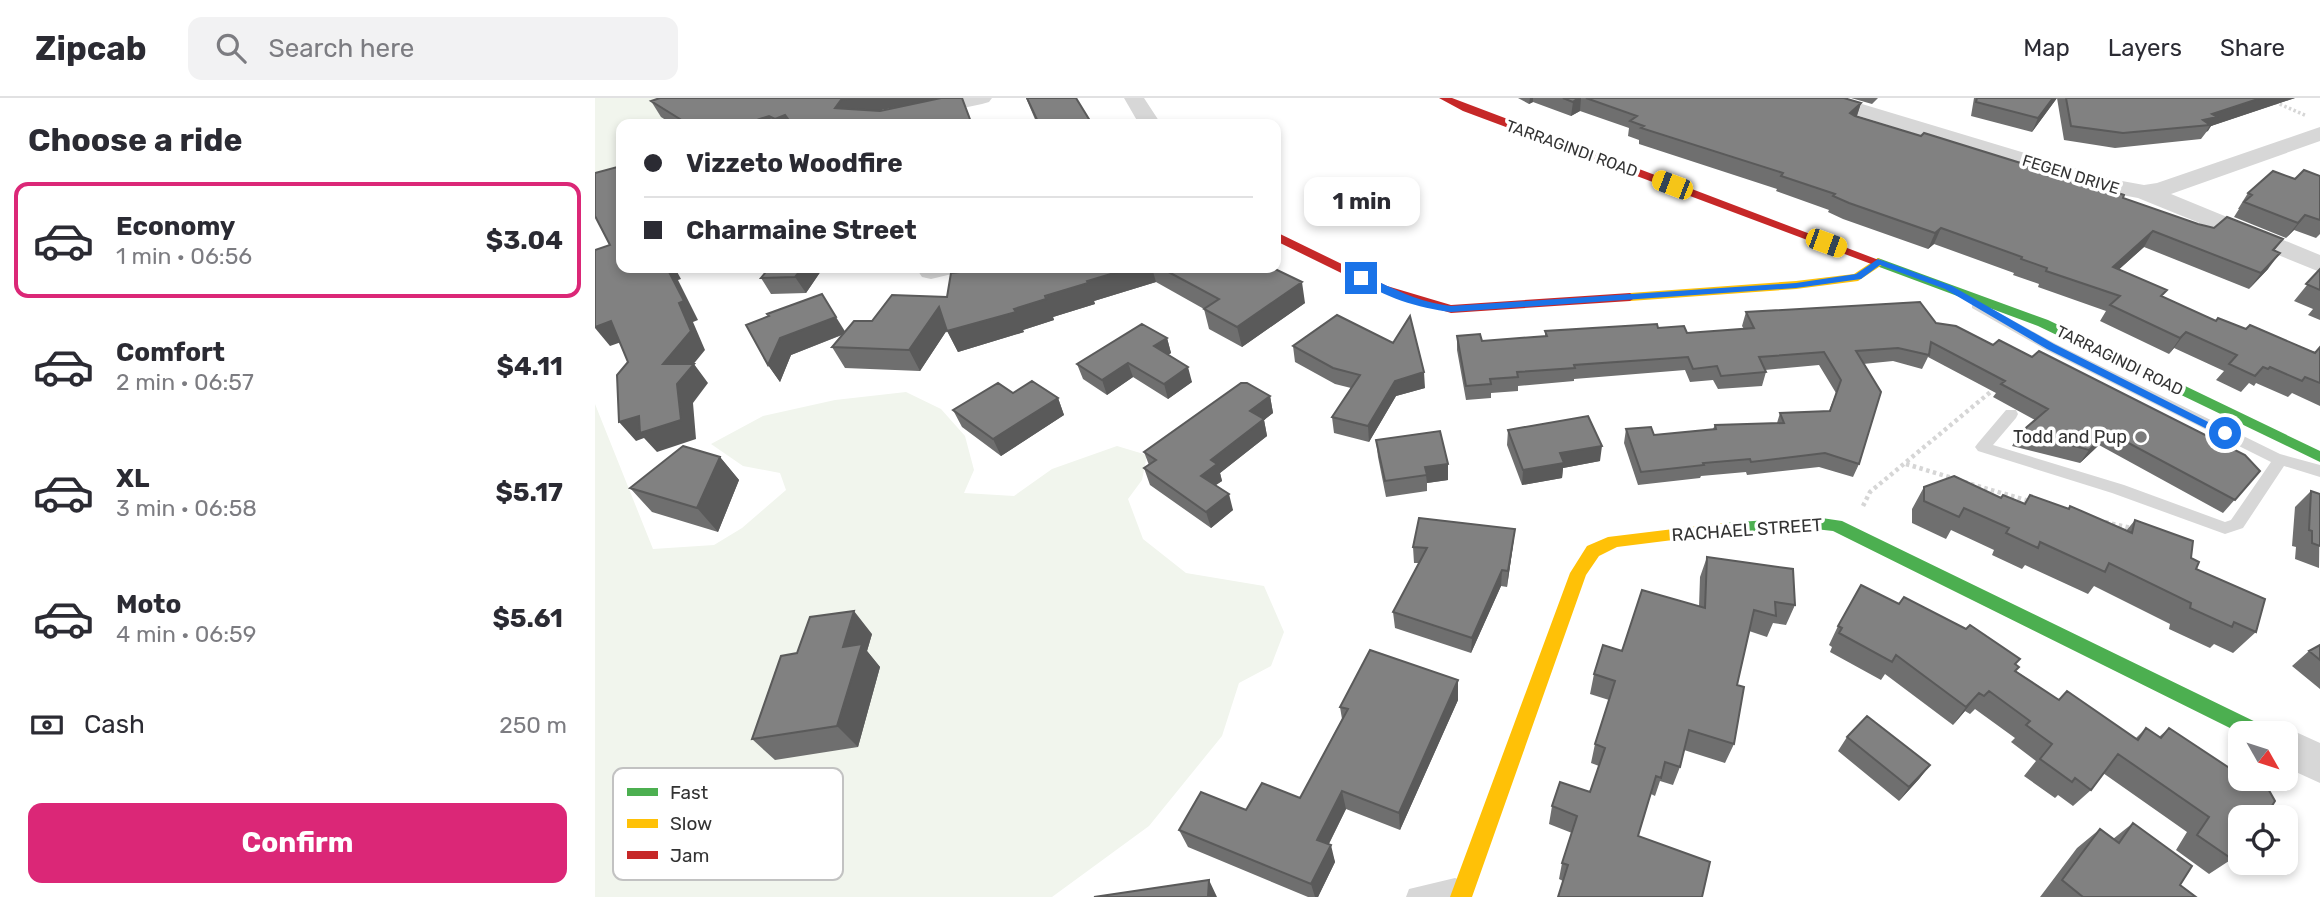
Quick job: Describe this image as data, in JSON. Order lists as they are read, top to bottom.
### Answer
{
  "streets": {
    "street": ["TARRAGINDI ROAD", "FEGEN DRIVE", "RACHAEL STREET"]
  },
  "places": ["Todd and Pup"],
  "legend": ["Fast", "Slow", "Jam"],
  "north": "bottom right",
  "page": {
    "header": "Zipcab",
    "search": "Search here",
    "nav": ["Map", "Layers", "Share"],
    "heading": "Choose a ride",
    "banner": ["Vizzeto Woodfire", "Charmaine Street"],
    "bubble": "1 min",
    "list": [
      {
        "name": "Economy",
        "note": "1 min · 06:56",
        "value": "$3.04"
      },
      {
        "name": "Comfort",
        "note": "2 min · 06:57",
        "value": "$4.11"
      },
      {
        "name": "XL",
        "note": "3 min · 06:58",
        "value": "$5.17"
      },
      {
        "name": "Moto",
        "note": "4 min · 06:59",
        "value": "$5.61"
      }
    ],
    "pay": ["Cash", "250 m"],
    "buttons": "Confirm"
  }
}
